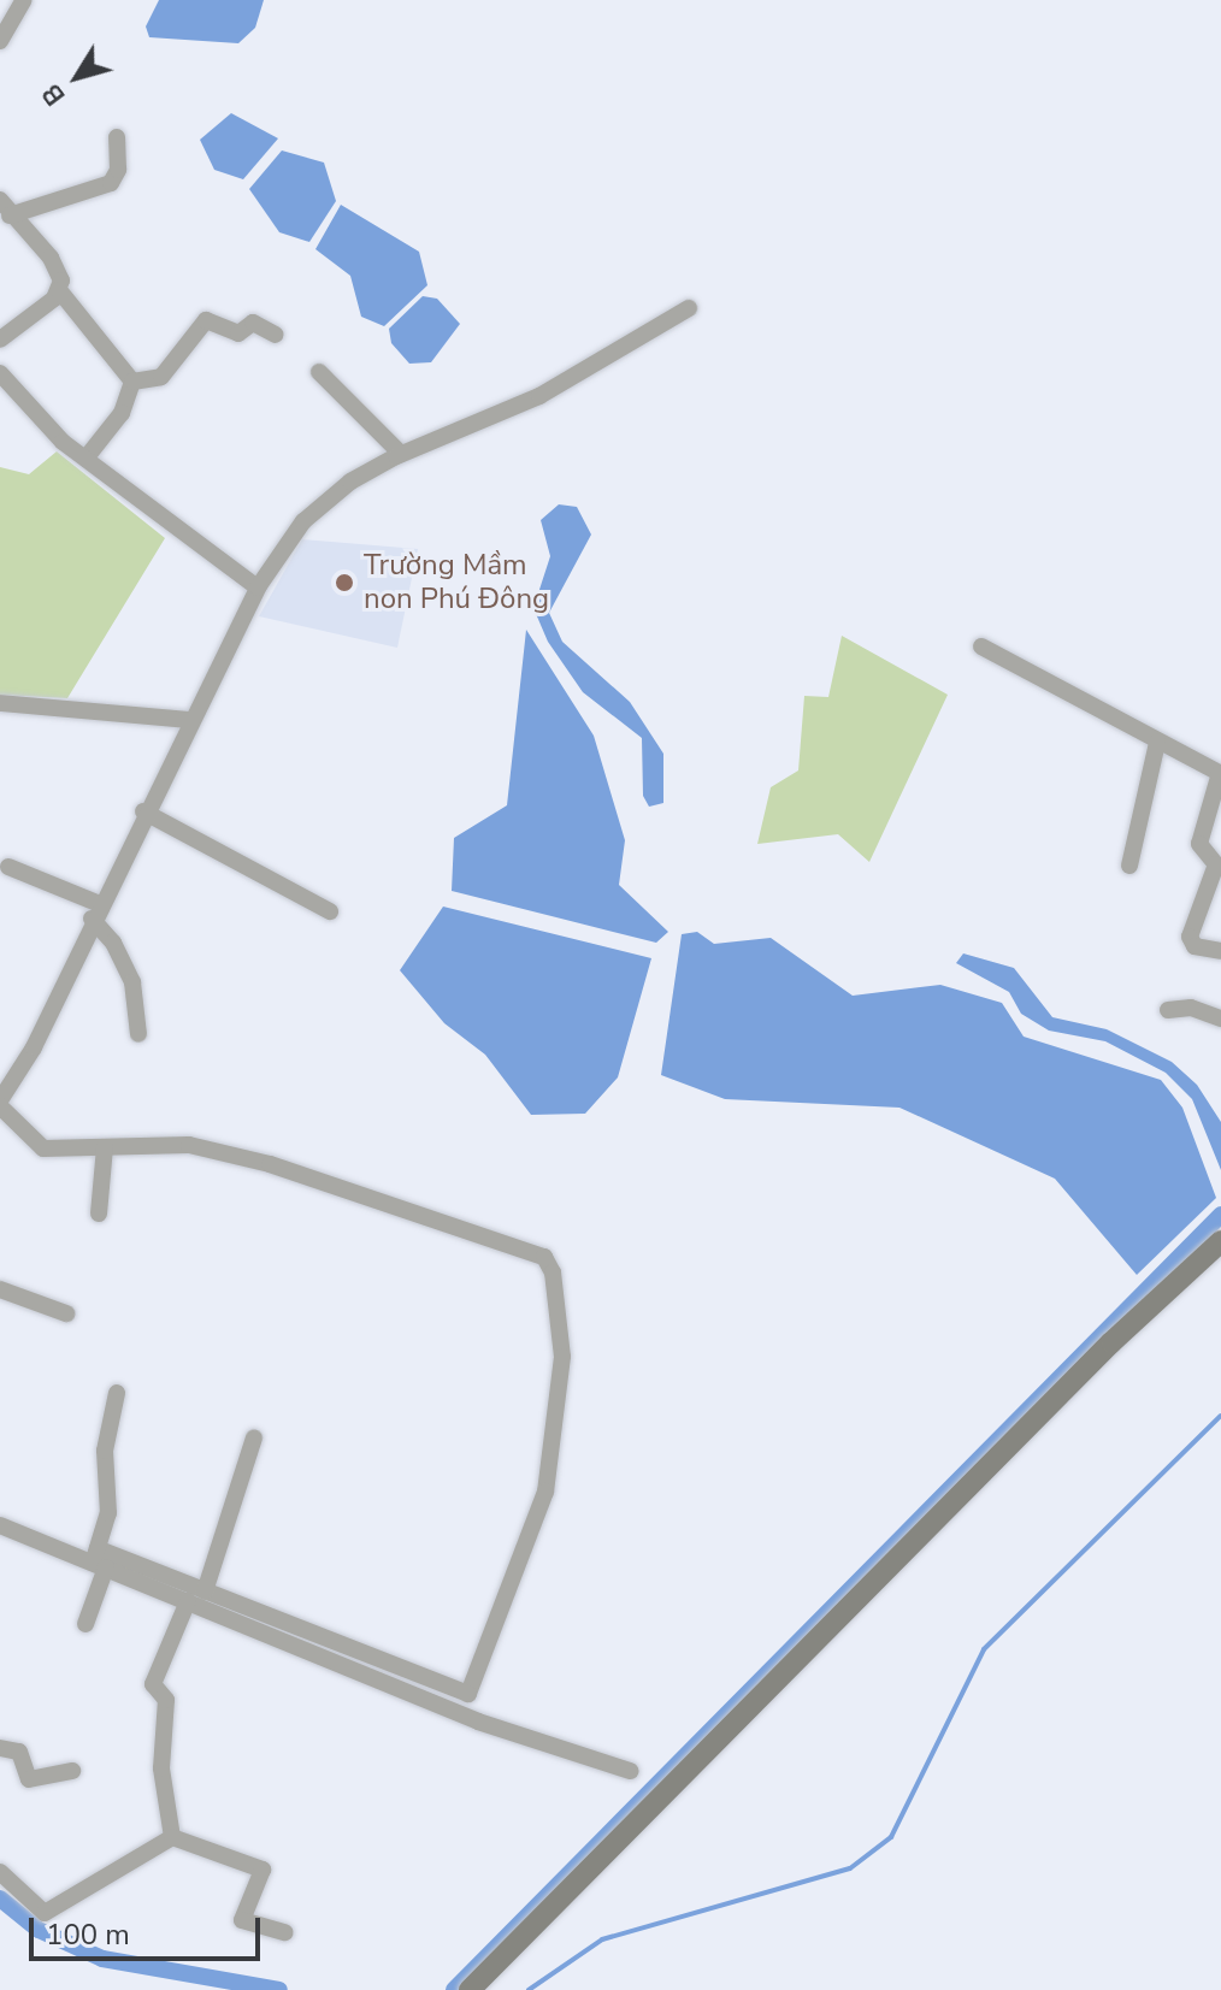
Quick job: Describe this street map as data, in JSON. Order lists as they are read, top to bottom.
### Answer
{
  "places": ["Trường Mầm non Phú Đông"],
  "scale_bar": "100 m",
  "north": "bottom left"
}
